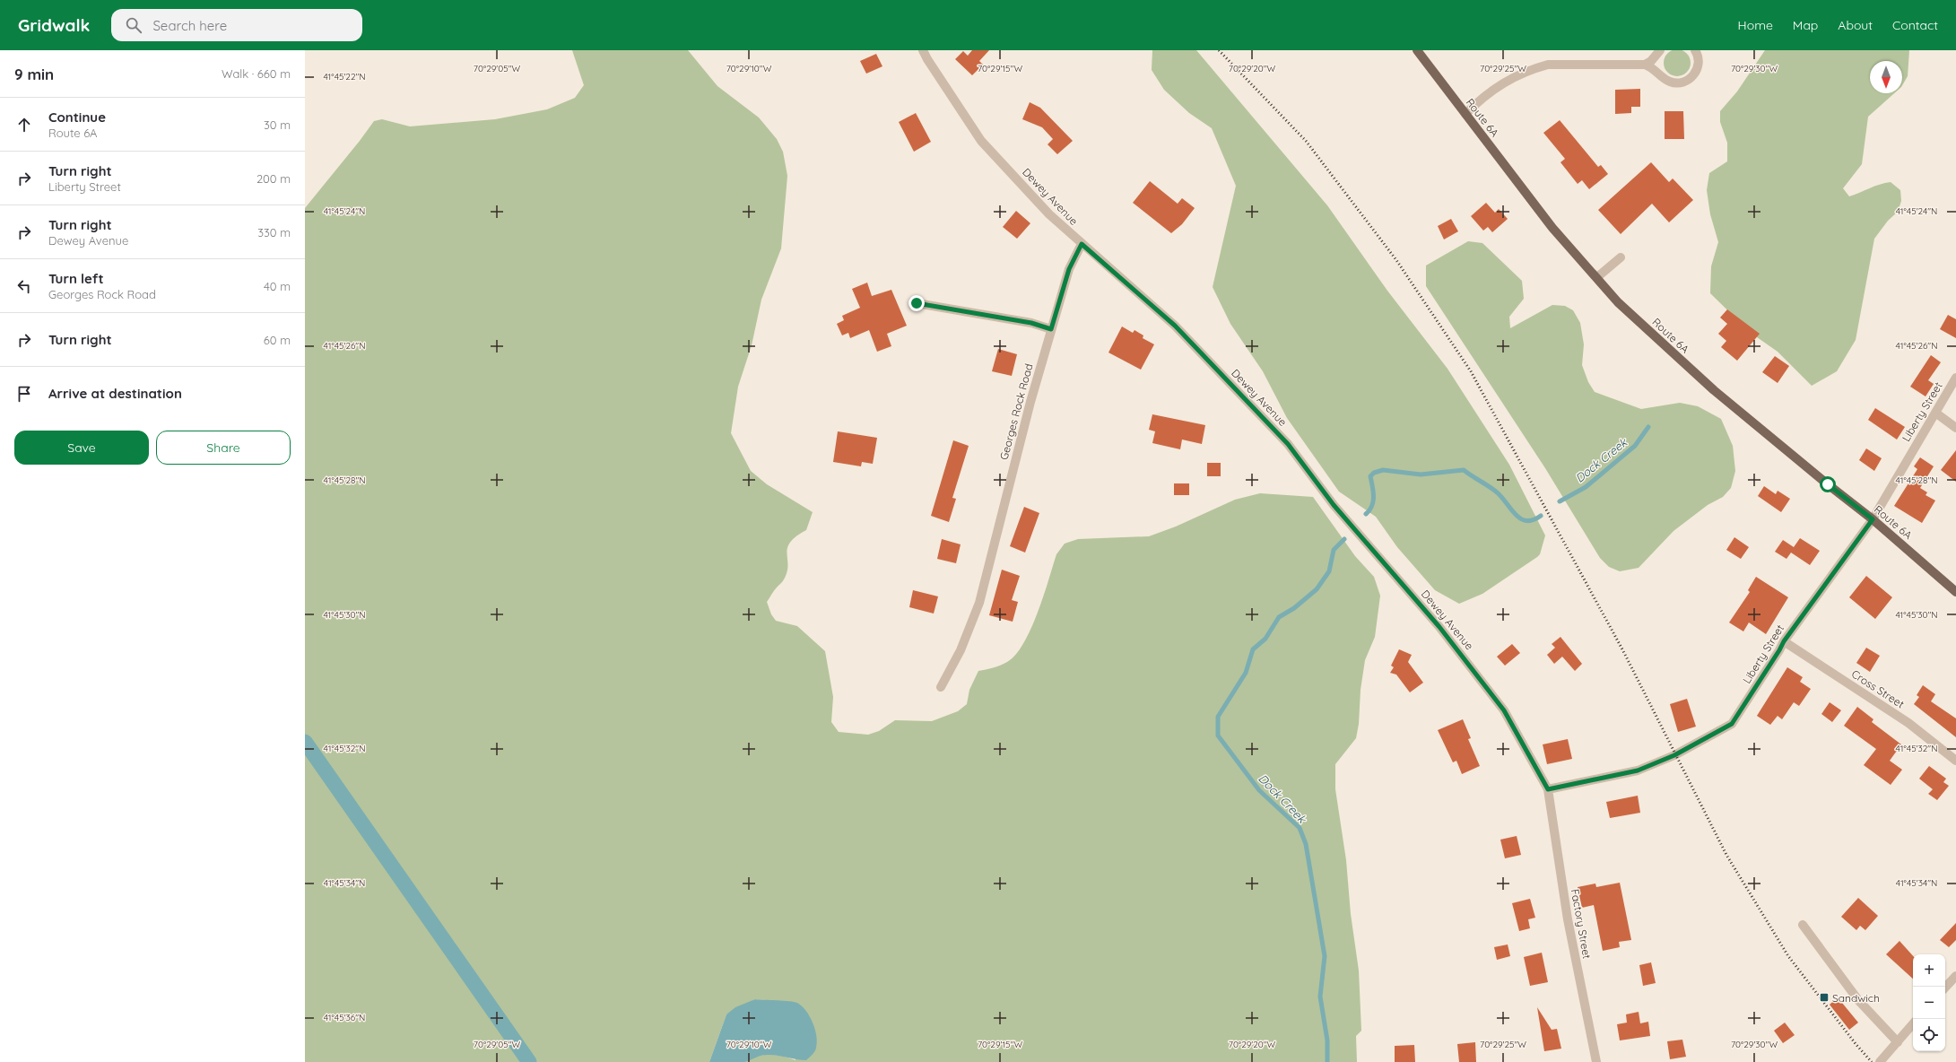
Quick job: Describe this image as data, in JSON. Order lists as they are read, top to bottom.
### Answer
{
  "streets": {
    "main road": ["Route 6A"],
    "street": [
      "Dewey Avenue",
      "Georges Rock Road",
      "Liberty Street",
      "Cross Street",
      "Factory Street"
    ]
  },
  "crossings": [
    ["Route 6A", "Liberty Street"],
    ["Dewey Avenue", "Georges Rock Road"],
    ["Dewey Avenue", "Liberty Street"],
    ["Dewey Avenue", "Factory Street"],
    ["Liberty Street", "Cross Street"],
    ["Liberty Street", "Factory Street"]
  ],
  "water": ["Dock Creek"],
  "places": {
    "transit": ["Sandwich"]
  },
  "north": "bottom",
  "page": {
    "header": "Gridwalk",
    "search": "Search here",
    "nav": [
      "Home",
      "Map",
      "About",
      "Contact"
    ],
    "heading": ["9 min", "Walk · 660 m"],
    "list": [
      ["Continue", "Route 6A", "30 m"],
      ["Turn right", "Liberty Street", "200 m"],
      ["Turn right", "Dewey Avenue", "330 m"],
      ["Turn left", "Georges Rock Road", "40 m"],
      ["Turn right", "60 m"],
      "Arrive at destination"
    ],
    "buttons": ["Save", "Share"],
    "map_buttons": ["+", "−"]
  },
  "coordinates": [
    "70°29'05\"W",
    "70°29'10\"W",
    "70°29'15\"W",
    "70°29'20\"W",
    "70°29'25\"W",
    "70°29'30\"W",
    "41°45'22\"N",
    "41°45'24\"N",
    "41°45'26\"N",
    "41°45'28\"N",
    "41°45'30\"N",
    "41°45'32\"N",
    "41°45'34\"N",
    "41°45'36\"N"
  ]
}
